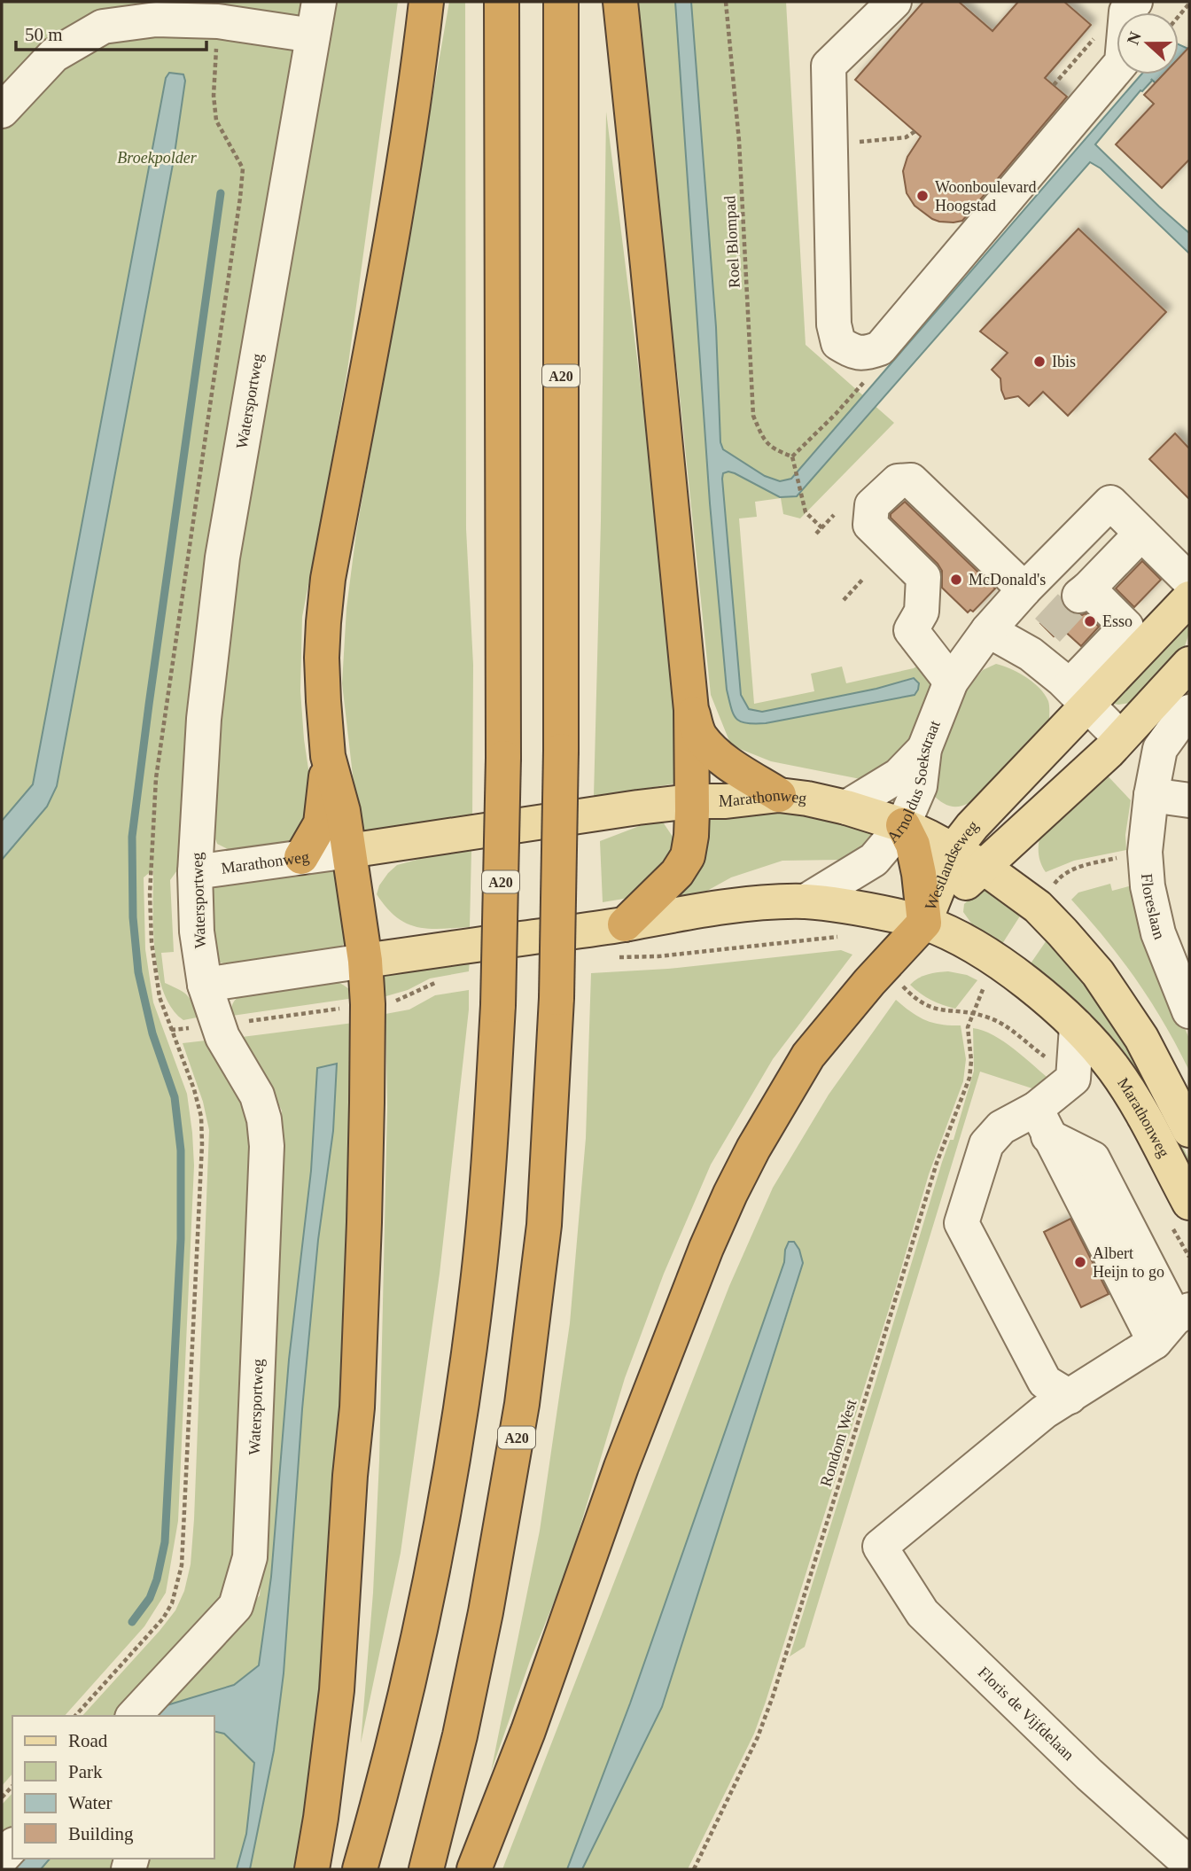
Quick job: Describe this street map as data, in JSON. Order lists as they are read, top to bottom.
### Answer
{
  "streets": {
    "highway": ["A20"],
    "main road": ["Marathonweg", "Westlandseweg"],
    "street": [
      "Watersportweg",
      "Arnoldus Soekstraat",
      "Floreslaan",
      "Floris de Vijfdelaan"
    ],
    "path": ["Roel Blompad", "Rondom West"]
  },
  "crossings": [
    ["Watersportweg", "Marathonweg"],
    ["Arnoldus Soekstraat", "Marathonweg"],
    ["Marathonweg", "Westlandseweg"]
  ],
  "parks": ["Broekpolder"],
  "places": [
    "Woonboulevard Hoogstad",
    "Ibis",
    "McDonald's",
    "Esso",
    "Albert Heijn to go"
  ],
  "legend": [
    "Road",
    "Park",
    "Water",
    "Building"
  ],
  "scale_bar": "50 m",
  "north": "left"
}
